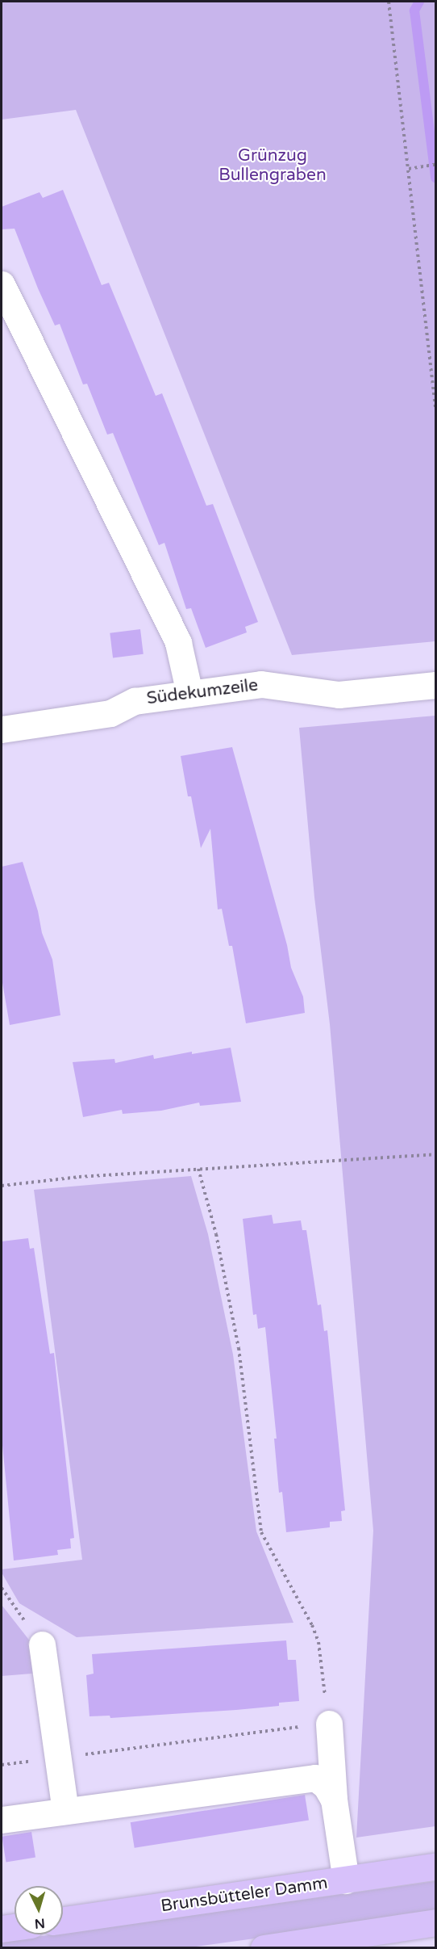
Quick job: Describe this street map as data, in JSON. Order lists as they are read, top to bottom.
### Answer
{
  "streets": {
    "main road": ["Brunsbütteler Damm"],
    "street": ["Südekumzeile"]
  },
  "parks": ["Grünzug Bullengraben"],
  "north": "bottom"
}
